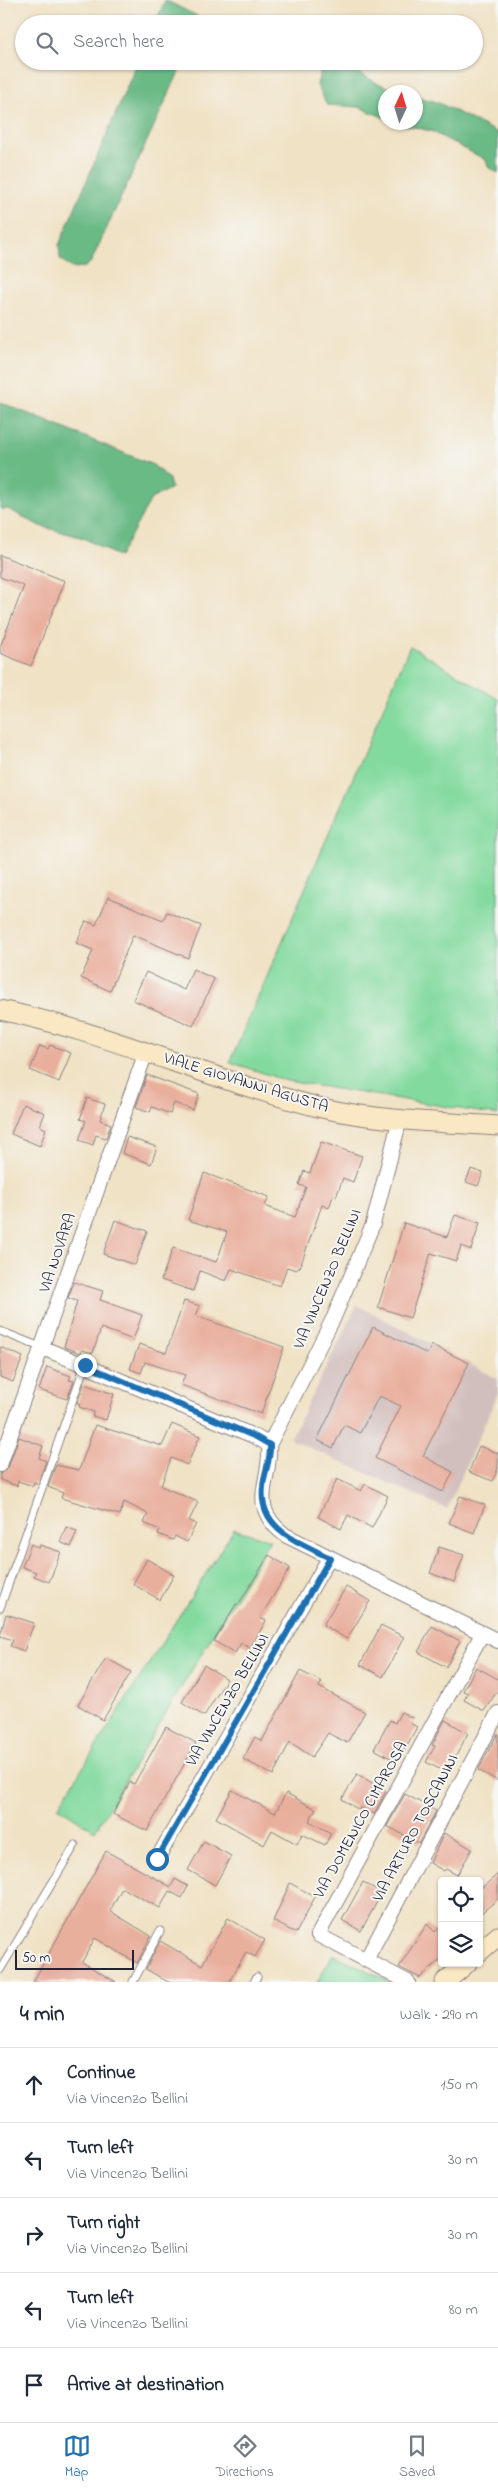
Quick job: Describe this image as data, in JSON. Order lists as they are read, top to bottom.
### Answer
{
  "streets": {
    "street": [
      "VIALE GIOVANNI AGUSTA",
      "VIA NOVARA",
      "VIA VINCENZO BELLINI",
      "VIA DOMENICO CIMAROSA",
      "VIA ARTURO TOSCANINI"
    ]
  },
  "crossings": [
    ["VIALE GIOVANNI AGUSTA", "VIA NOVARA"],
    ["VIALE GIOVANNI AGUSTA", "VIA VINCENZO BELLINI"],
    ["VIA VINCENZO BELLINI", "VIA DOMENICO CIMAROSA"],
    ["VIA DOMENICO CIMAROSA", "VIA ARTURO TOSCANINI"]
  ],
  "scale_bar": "50 m",
  "north": "top",
  "page": {
    "search": "Search here",
    "scale": "50 m",
    "heading": ["4 min", "Walk · 290 m"],
    "list": [
      ["Continue", "Via Vincenzo Bellini", "150 m"],
      ["Turn left", "Via Vincenzo Bellini", "30 m"],
      ["Turn right", "Via Vincenzo Bellini", "30 m"],
      ["Turn left", "Via Vincenzo Bellini", "80 m"],
      "Arrive at destination"
    ],
    "nav": ["Map", "Directions", "Saved"]
  }
}
